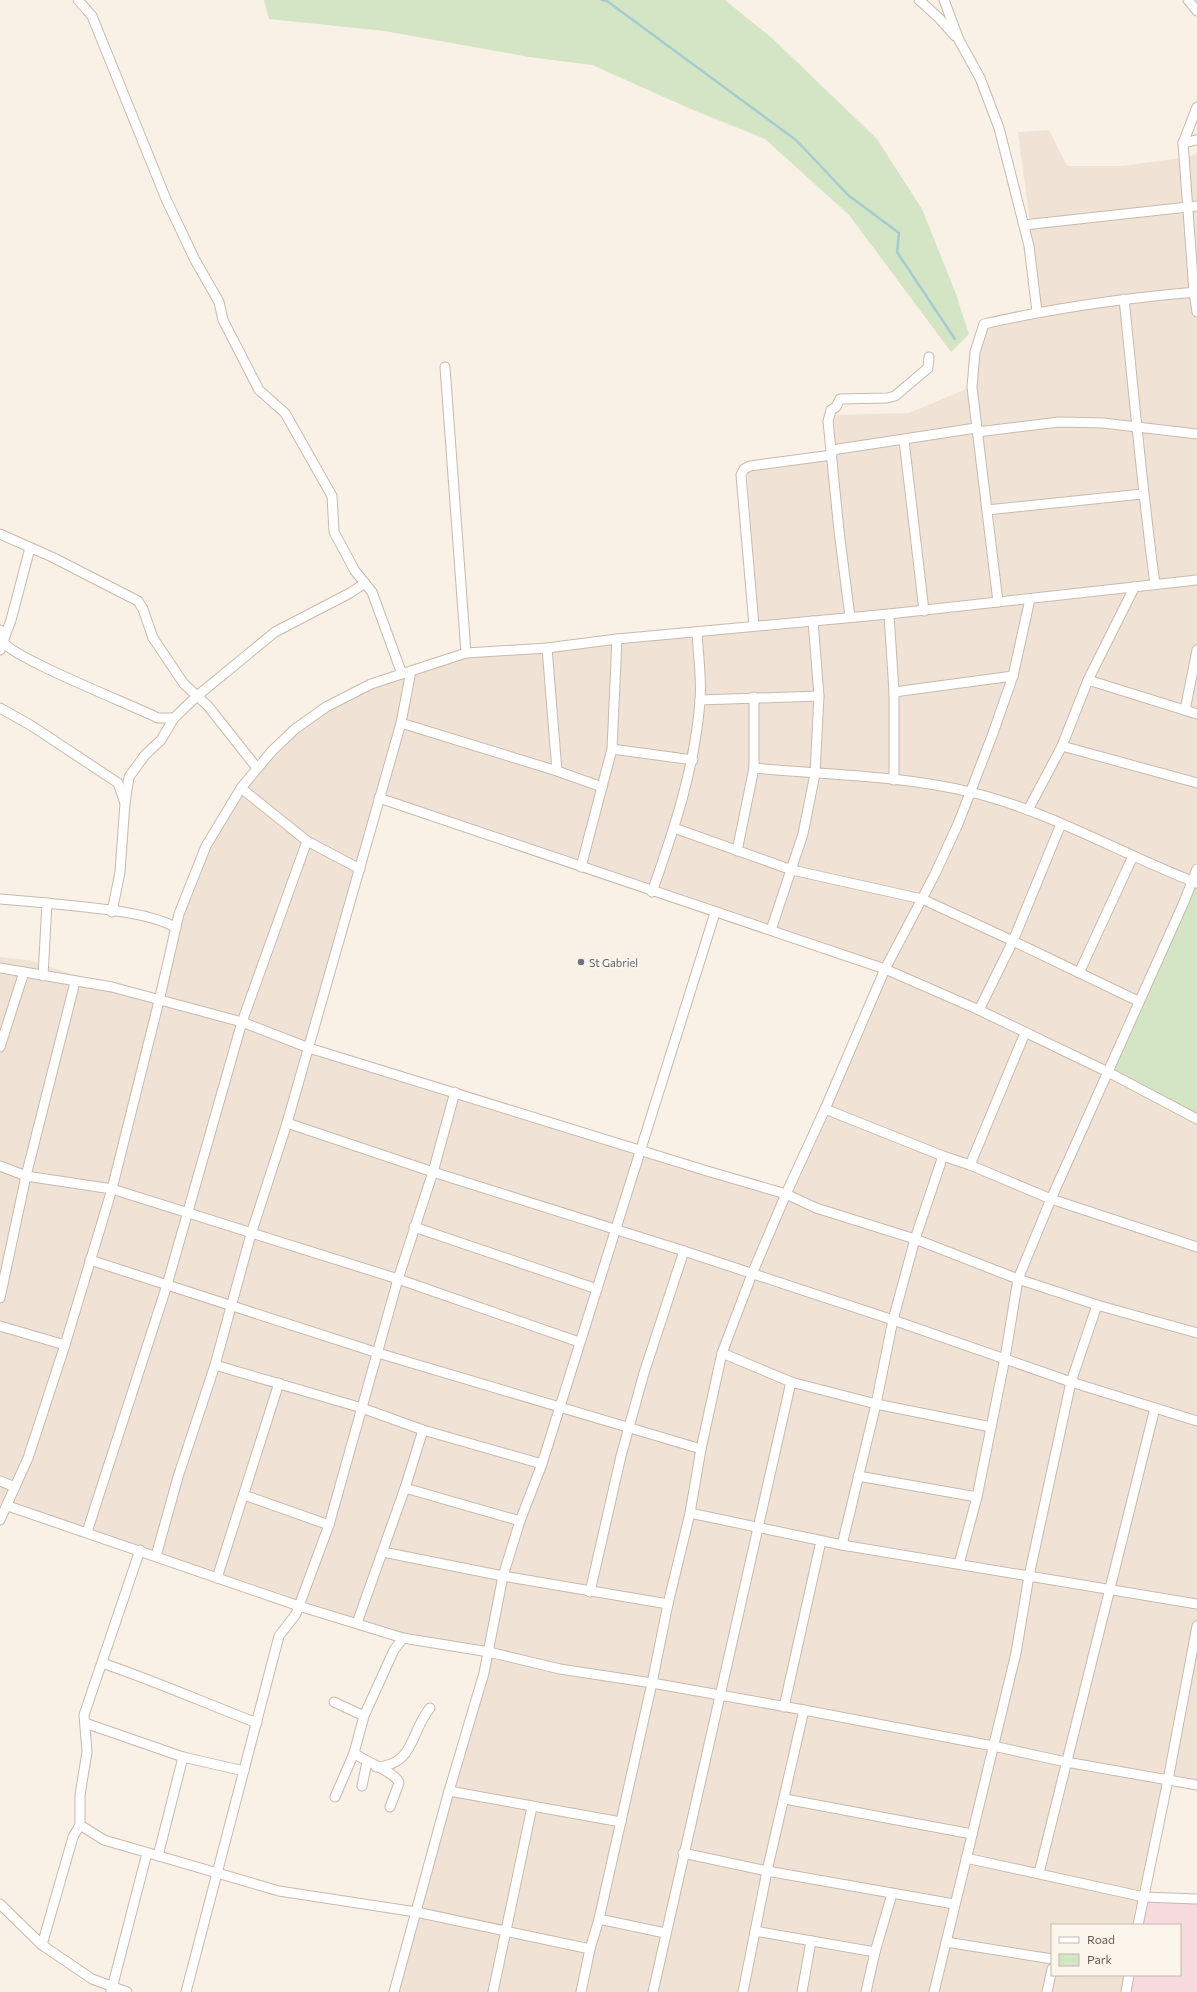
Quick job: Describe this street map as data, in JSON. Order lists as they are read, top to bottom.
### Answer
{
  "places": ["St Gabriel"],
  "legend": ["Road", "Park"]
}
